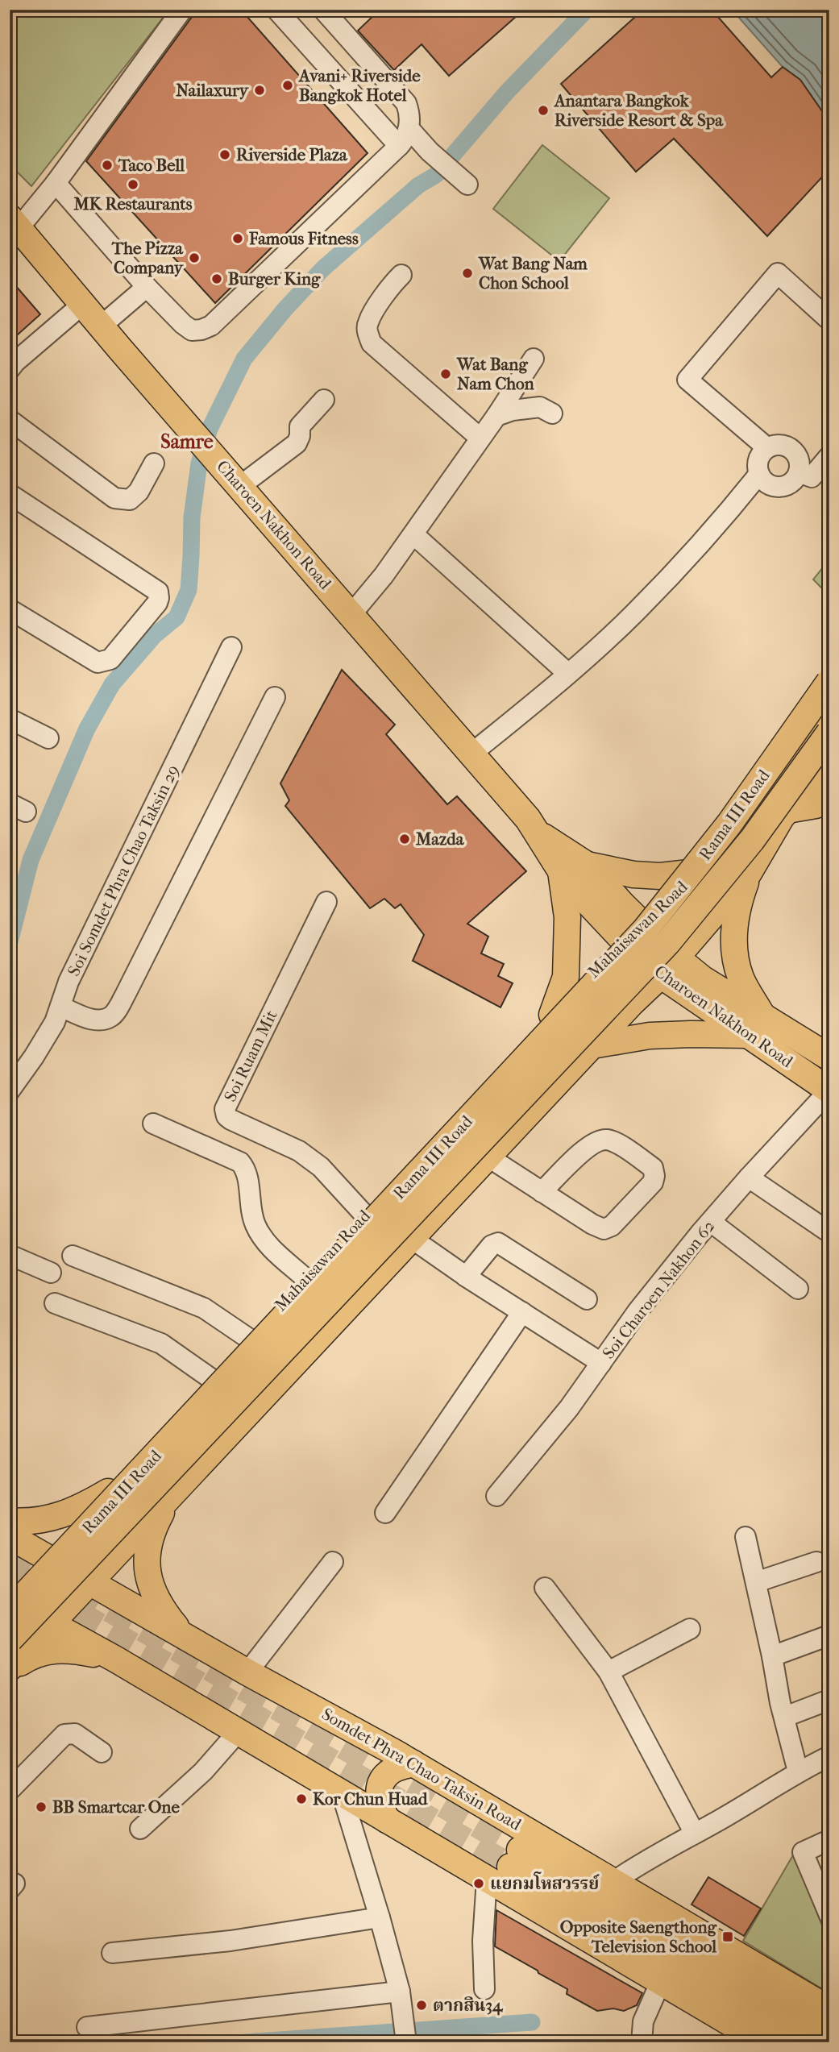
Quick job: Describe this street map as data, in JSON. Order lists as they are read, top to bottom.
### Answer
{
  "streets": {
    "main road": [
      "Charoen Nakhon Road",
      "Rama III Road",
      "Mahaisawan Road",
      "Somdet Phra Chao Taksin Road"
    ],
    "street": ["Soi Somdet Phra Chao Taksin 29", "Soi Ruam Mit", "Soi Charoen Nakhon 62"]
  },
  "crossings": [
    ["Charoen Nakhon Road", "Mahaisawan Road"],
    ["Charoen Nakhon Road", "Soi Charoen Nakhon 62"],
    ["Mahaisawan Road", "Soi Ruam Mit"],
    ["Mahaisawan Road", "Somdet Phra Chao Taksin Road"]
  ],
  "districts": ["Samre"],
  "places": {
    "other": [
      "Avani+ Riverside Bangkok Hotel",
      "Nailaxury",
      "Anantara Bangkok Riverside Resort & Spa",
      "Riverside Plaza",
      "Taco Bell",
      "MK Restaurants",
      "Famous Fitness",
      "The Pizza Company",
      "Wat Bang Nam Chon School",
      "Burger King",
      "Wat Bang Nam Chon",
      "Mazda",
      "Kor Chun Huad",
      "BB Smartcar One",
      "แยกมโหสวรรย์",
      "ตากสิน34"
    ],
    "transit": ["Opposite Saengthong Television School"]
  }
}
